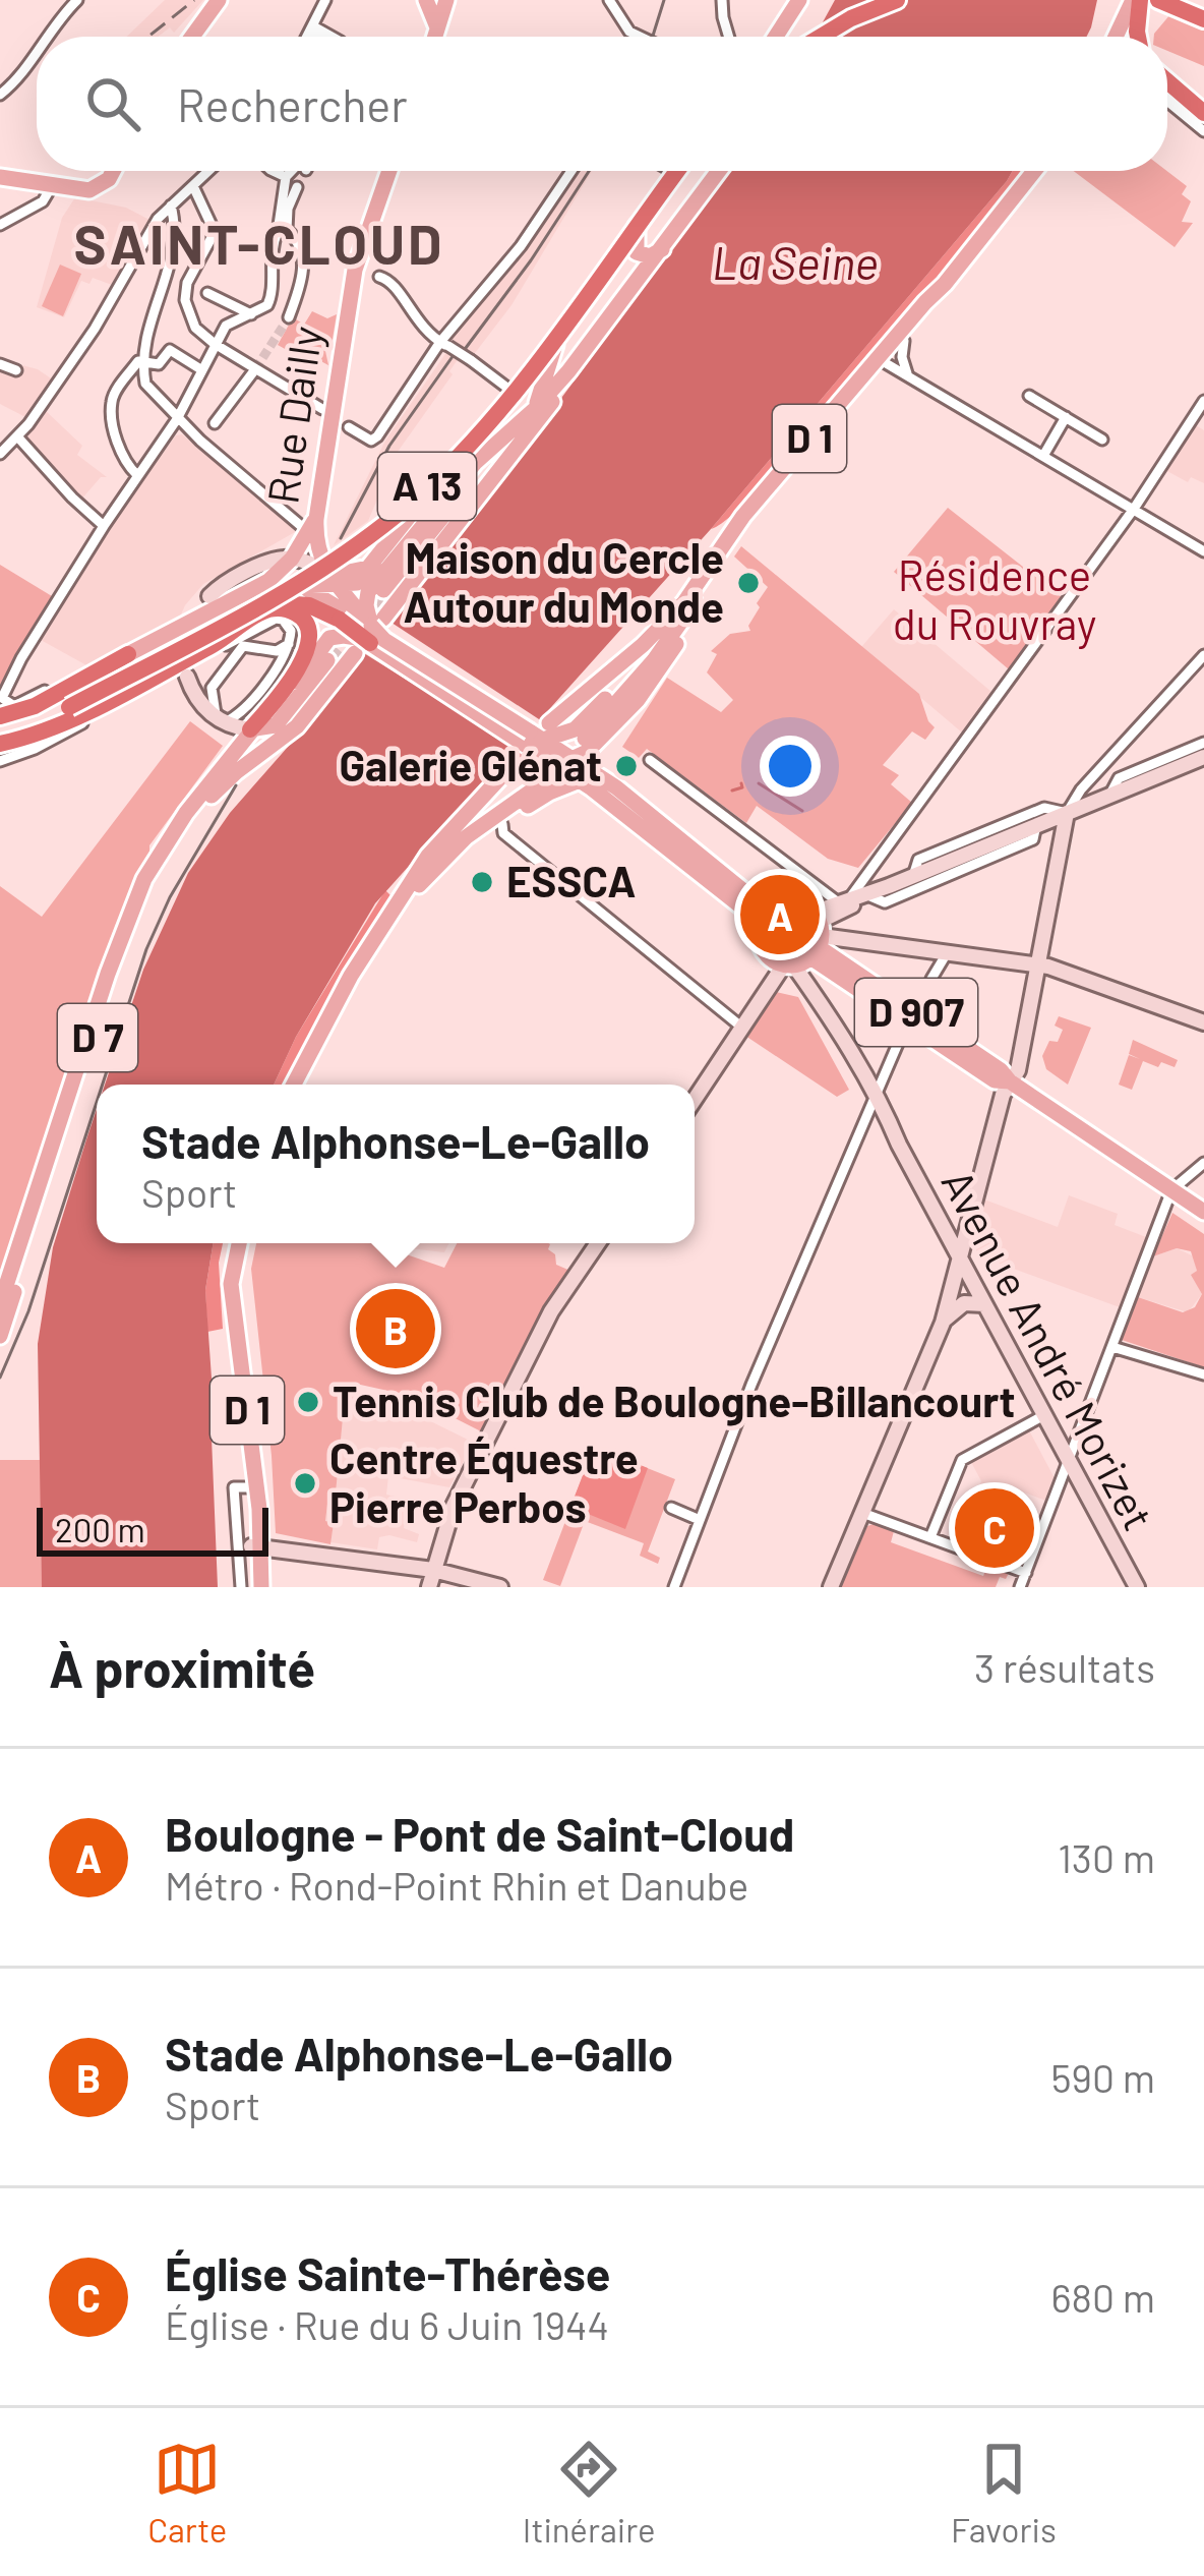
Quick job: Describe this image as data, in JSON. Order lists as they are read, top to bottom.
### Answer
{
  "streets": {
    "highway": ["A 13"],
    "main road": [
      "Rue Dailly",
      "D 1",
      "D 907",
      "D 7",
      "Avenue André Morizet"
    ]
  },
  "crossings": [
    ["D 907", "Avenue André Morizet"]
  ],
  "districts": ["SAINT-CLOUD"],
  "water": ["La Seine"],
  "parks": ["Résidence du Rouvray"],
  "places": [
    "Maison du Cercle Autour du Monde",
    "Galerie Glénat",
    "ESSCA",
    "Tennis Club de Boulogne-Billancourt",
    "Centre Équestre Pierre Perbos"
  ],
  "scale_bar": "200 m",
  "page": {
    "search": "Rechercher",
    "pins": ["A", "B", "C"],
    "popup": ["Stade Alphonse-Le-Gallo", "Sport"],
    "scale": "200 m",
    "heading": ["À proximité", "3 résultats"],
    "list": [
      {
        "mark": "A",
        "name": "Boulogne - Pont de Saint-Cloud",
        "note": "Métro · Rond-Point Rhin et Danube",
        "value": "130 m"
      },
      {
        "mark": "B",
        "name": "Stade Alphonse-Le-Gallo",
        "note": "Sport",
        "value": "590 m"
      },
      {
        "mark": "C",
        "name": "Église Sainte-Thérèse",
        "note": "Église · Rue du 6 Juin 1944",
        "value": "680 m"
      }
    ],
    "nav": ["Carte", "Itinéraire", "Favoris"]
  }
}
